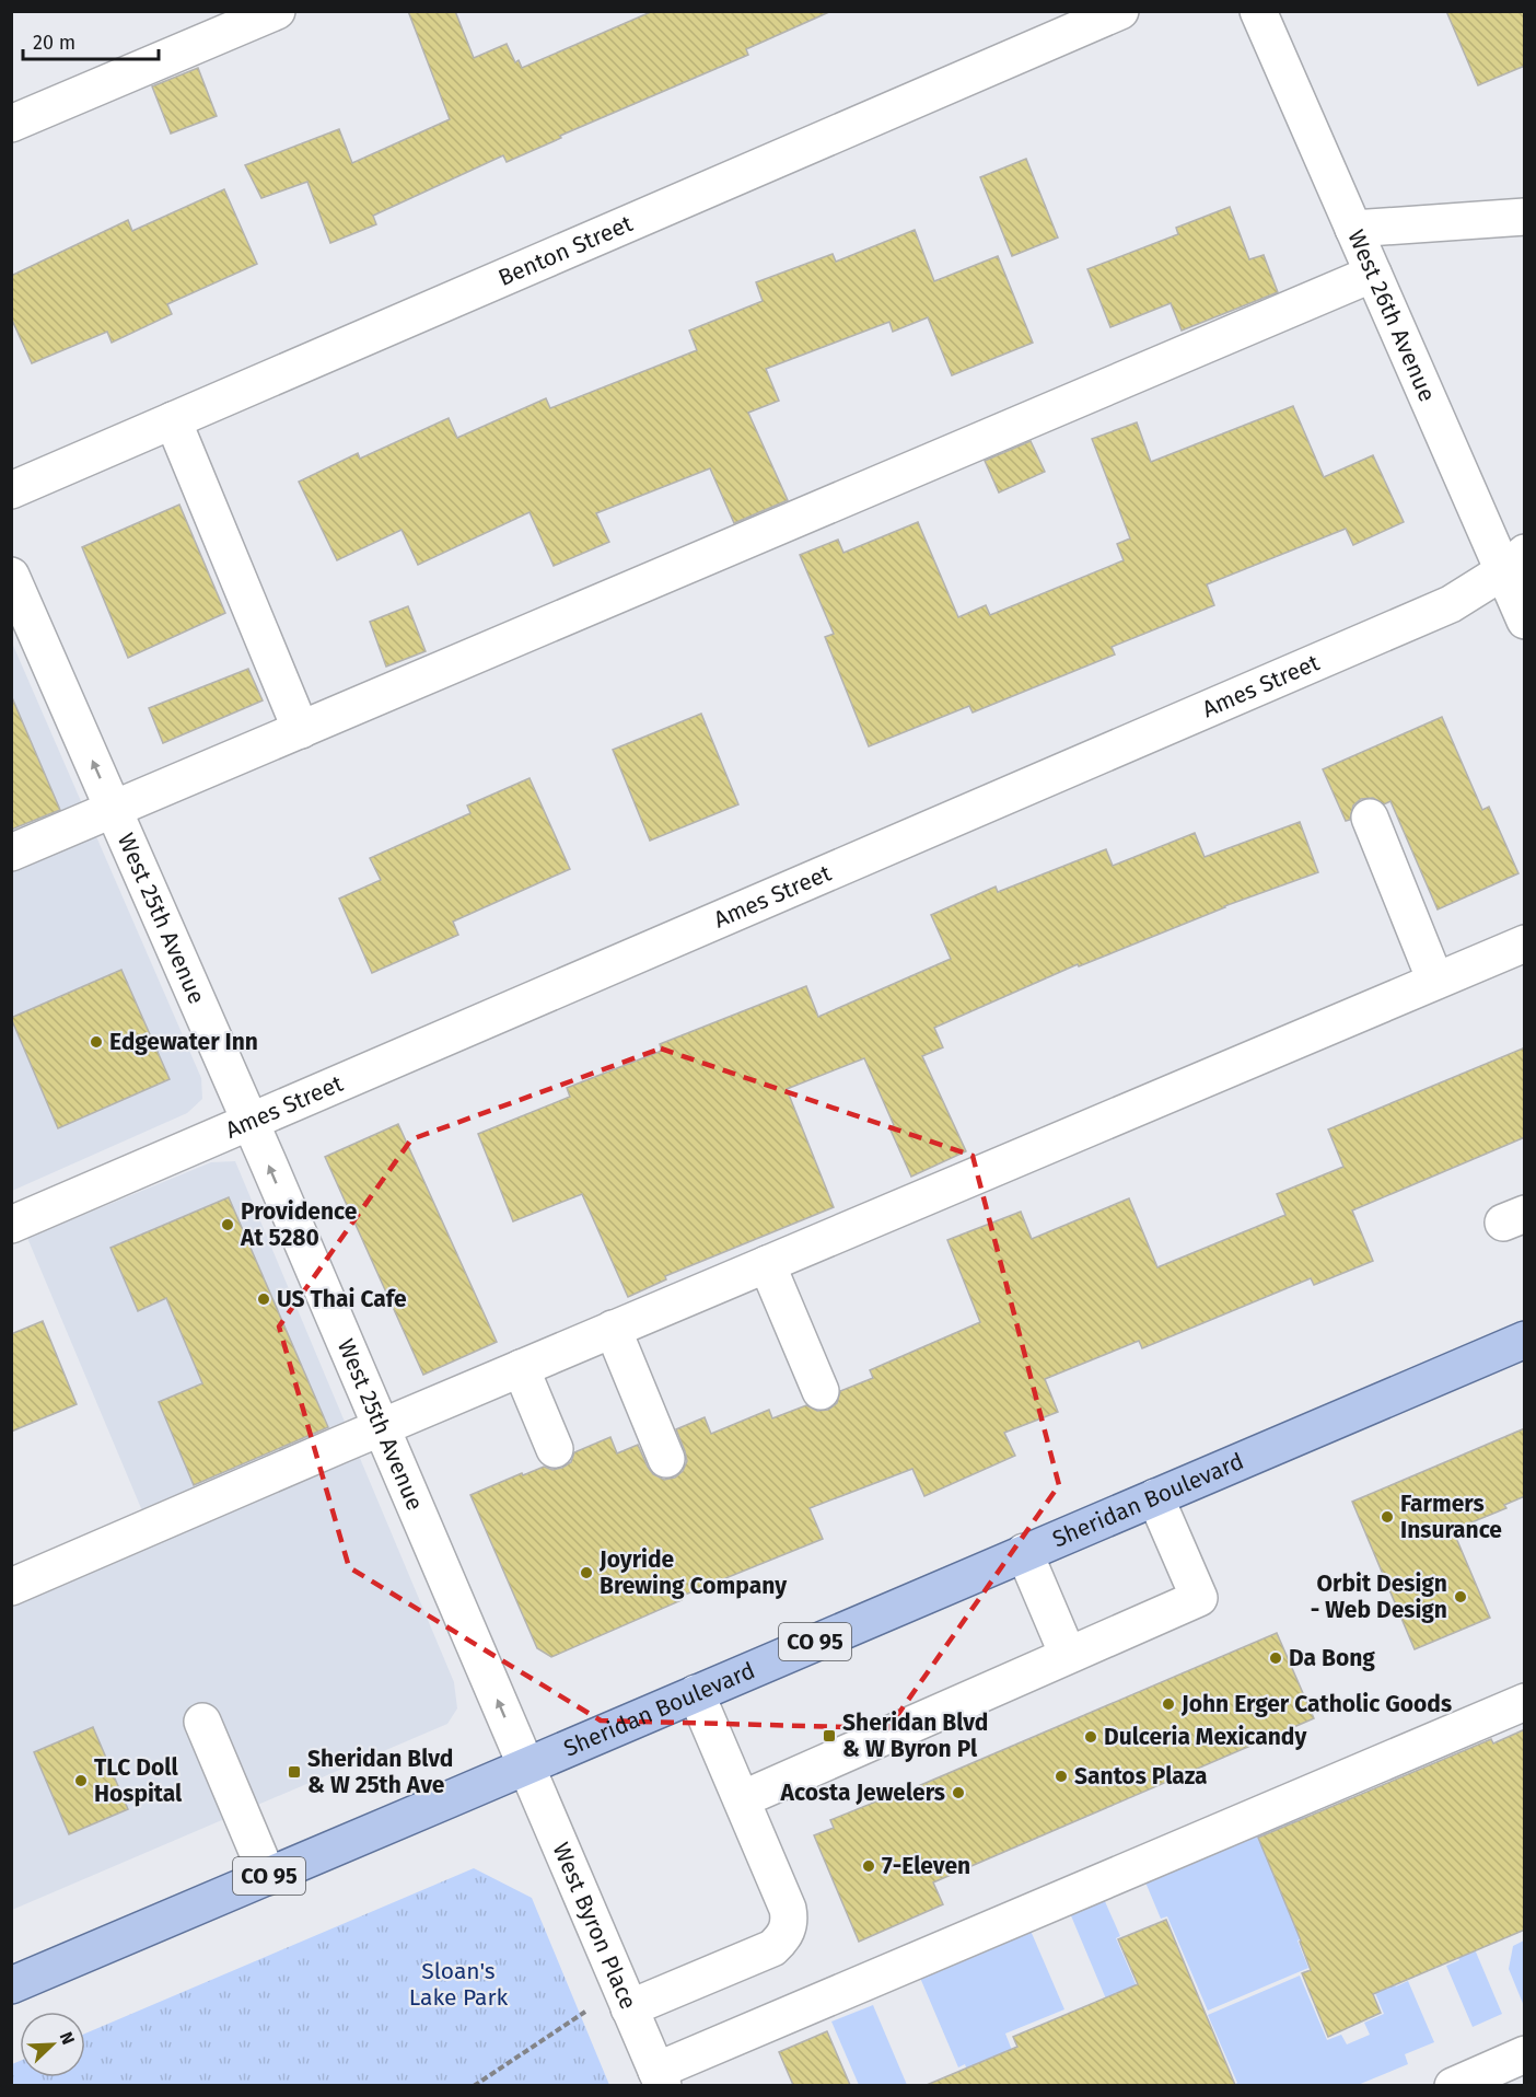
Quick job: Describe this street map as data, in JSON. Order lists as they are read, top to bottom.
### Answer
{
  "streets": {
    "main road": ["Sheridan Boulevard", "CO 95"],
    "street": [
      "Benton Street",
      "West 26th Avenue",
      "Ames Street",
      "West 25th Avenue",
      "West Byron Place"
    ]
  },
  "crossings": [
    ["West 26th Avenue", "Ames Street"],
    ["Ames Street", "West 25th Avenue"],
    ["West 25th Avenue", "Sheridan Boulevard"],
    ["West 25th Avenue", "West Byron Place"],
    ["Sheridan Boulevard", "West Byron Place"]
  ],
  "parks": ["Sloan's Lake Park"],
  "places": {
    "other": [
      "Edgewater Inn",
      "Providence At 5280",
      "US Thai Cafe",
      "Farmers Insurance",
      "Joyride Brewing Company",
      "Orbit Design - Web Design",
      "Da Bong",
      "John Erger Catholic Goods",
      "Dulceria Mexicandy",
      "Santos Plaza",
      "TLC Doll Hospital",
      "Acosta Jewelers",
      "7-Eleven"
    ],
    "transit": ["Sheridan Blvd & W Byron Pl", "Sheridan Blvd & W 25th Ave"]
  },
  "scale_bar": "20 m",
  "north": "top right"
}
